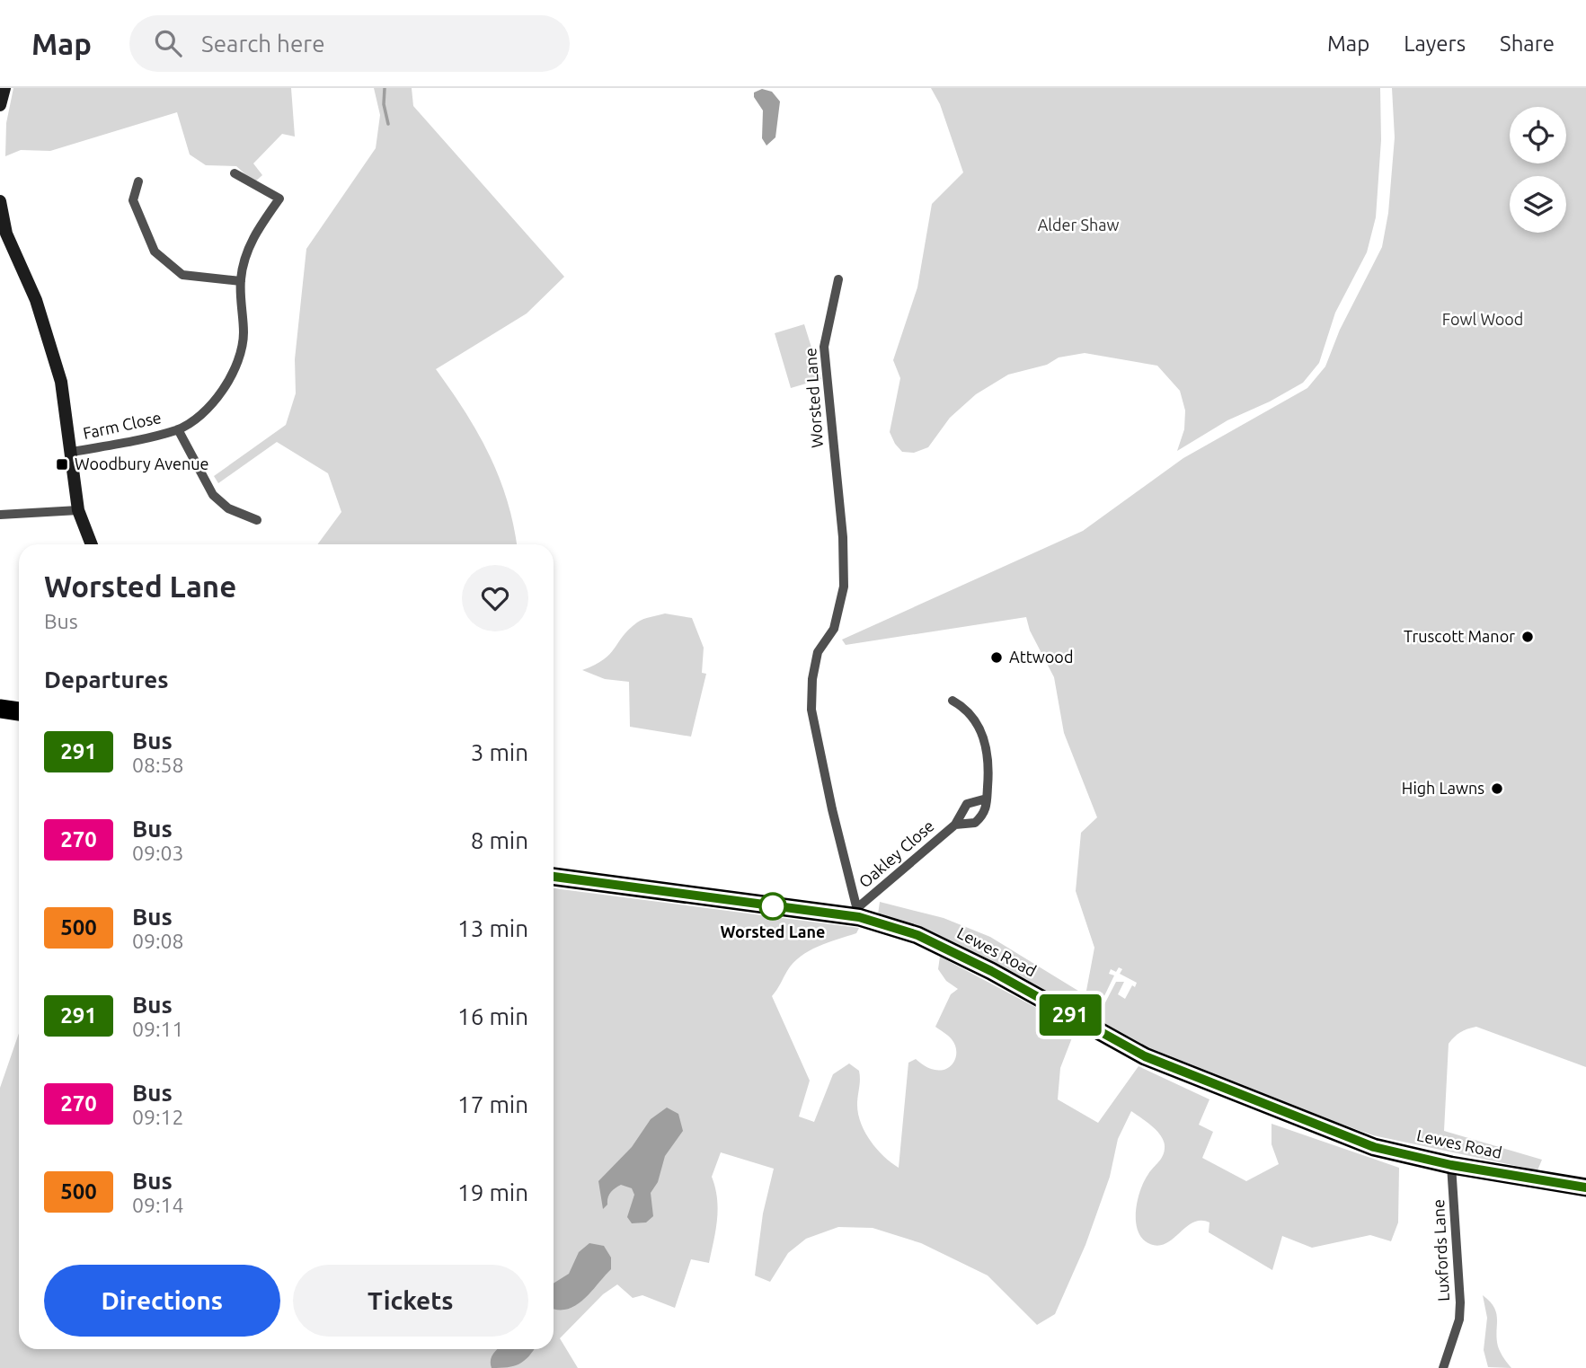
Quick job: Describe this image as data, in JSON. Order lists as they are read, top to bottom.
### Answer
{
  "streets": {
    "highway": ["Lewes Road"],
    "street": [
      "Worsted Lane",
      "Farm Close",
      "Oakley Close",
      "Luxfords Lane"
    ]
  },
  "crossings": [
    ["Worsted Lane", "Oakley Close"],
    ["Worsted Lane", "Lewes Road"],
    ["Oakley Close", "Lewes Road"],
    ["Lewes Road", "Luxfords Lane"]
  ],
  "parks": ["Alder Shaw", "Fowl Wood"],
  "places": {
    "transit": ["Woodbury Avenue"],
    "other": [
      "Truscott Manor",
      "Attwood",
      "High Lawns",
      "Worsted Lane"
    ]
  },
  "lines": ["bus line 291"],
  "page": {
    "header": "Map",
    "search": "Search here",
    "nav": ["Map", "Layers", "Share"],
    "on_map": "291",
    "heading": [
      ["Worsted Lane", "Bus"],
      "Departures"
    ],
    "list": [
      {
        "mark": "291",
        "name": "Bus",
        "note": "08:58",
        "value": "3 min"
      },
      {
        "mark": "270",
        "name": "Bus",
        "note": "09:03",
        "value": "8 min"
      },
      {
        "mark": "500",
        "name": "Bus",
        "note": "09:08",
        "value": "13 min"
      },
      {
        "mark": "291",
        "name": "Bus",
        "note": "09:11",
        "value": "16 min"
      },
      {
        "mark": "270",
        "name": "Bus",
        "note": "09:12",
        "value": "17 min"
      },
      {
        "mark": "500",
        "name": "Bus",
        "note": "09:14",
        "value": "19 min"
      }
    ],
    "buttons": ["Directions", "Tickets"]
  }
}
